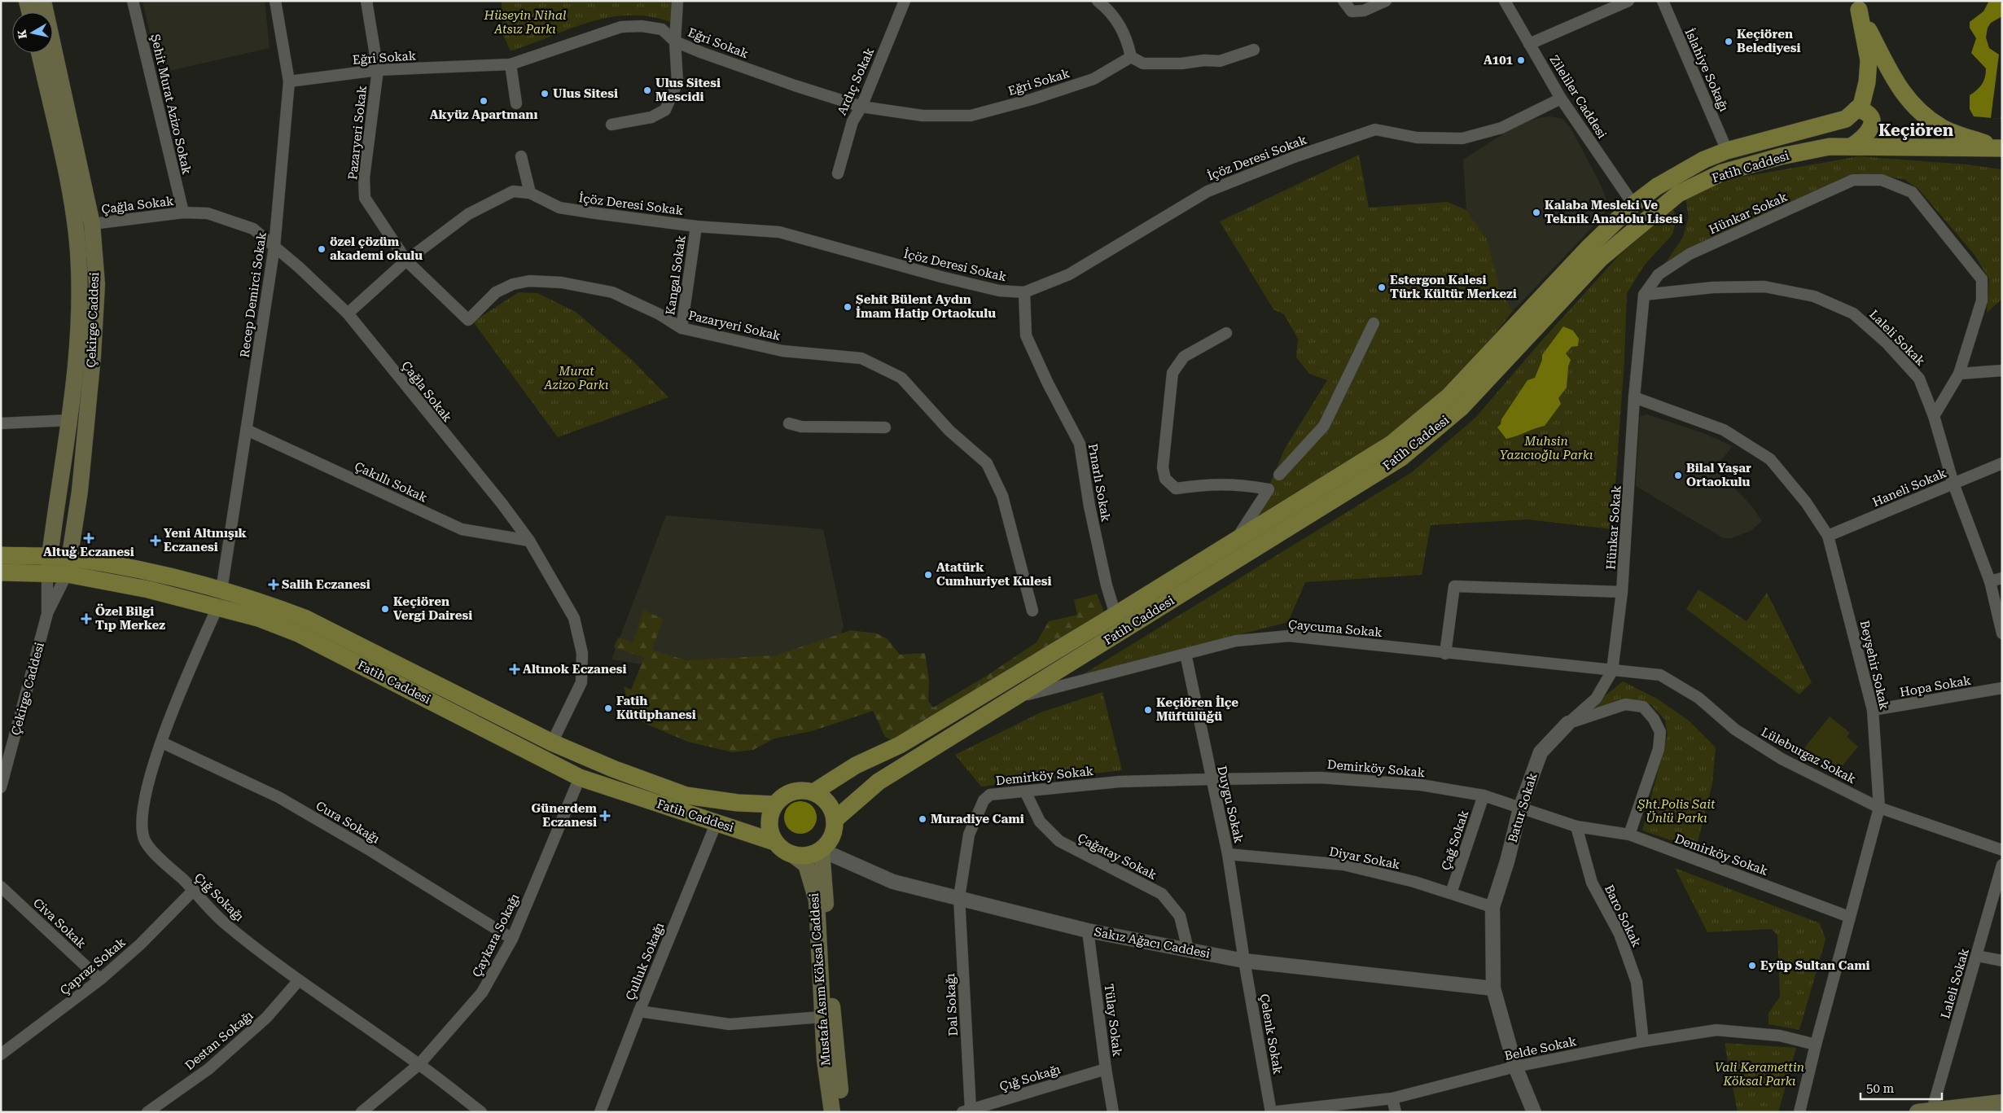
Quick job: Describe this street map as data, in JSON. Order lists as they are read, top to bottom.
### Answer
{
  "streets": {
    "main road": ["Fatih Caddesi", "Çekirge Caddesi", "Mustafa Asım Köksal Caddesi"],
    "street": [
      "Eğri Sokak",
      "İslahiye Sokağı",
      "Ardıç Sokak",
      "Zileliler Caddesi",
      "Şehit Murat Azizo Sokak",
      "Pazaryeri Sokak",
      "İçöz Deresi Sokak",
      "Çağla Sokak",
      "Hünkar Sokak",
      "Kangal Sokak",
      "Recep Demirci Sokak",
      "Laleli Sokak",
      "Çakıllı Sokak",
      "Pınarlı Sokak",
      "Haneli Sokak",
      "Çaycuma Sokak",
      "Beyşehir Sokak",
      "Hopa Sokak",
      "Lüleburgaz Sokak",
      "Demirköy Sokak",
      "Duygu Sokak",
      "Batur Sokak",
      "Cura Sokağı",
      "Çağ Sokak",
      "Çağatay Sokak",
      "Diyar Sokak",
      "Çığ Sokağı",
      "Baro Sokak",
      "Civa Sokak",
      "Çaykara Sokağı",
      "Sakız Ağacı Caddesi",
      "Çulluk Sokağı",
      "Çapraz Sokak",
      "Dal Sokağı",
      "Tülay Sokak",
      "Çelenk Sokak",
      "Destan Sokağı",
      "Belde Sokak"
    ]
  },
  "crossings": [
    ["Eğri Sokak", "Ardıç Sokak"],
    ["Eğri Sokak", "Pazaryeri Sokak"],
    ["Eğri Sokak", "Recep Demirci Sokak"],
    ["İslahiye Sokağı", "Fatih Caddesi"],
    ["Zileliler Caddesi", "İçöz Deresi Sokak"],
    ["Zileliler Caddesi", "Fatih Caddesi"],
    ["Şehit Murat Azizo Sokak", "Çağla Sokak"],
    ["Pazaryeri Sokak", "İçöz Deresi Sokak"],
    ["Pazaryeri Sokak", "Kangal Sokak"],
    ["İçöz Deresi Sokak", "Çağla Sokak"],
    ["İçöz Deresi Sokak", "Kangal Sokak"],
    ["İçöz Deresi Sokak", "Pınarlı Sokak"],
    ["Fatih Caddesi", "Çağla Sokak"],
    ["Fatih Caddesi", "Recep Demirci Sokak"],
    ["Fatih Caddesi", "Çekirge Caddesi"],
    ["Fatih Caddesi", "Pınarlı Sokak"],
    ["Fatih Caddesi", "Çaycuma Sokak"],
    ["Fatih Caddesi", "Çığ Sokağı"],
    ["Fatih Caddesi", "Çaykara Sokağı"],
    ["Fatih Caddesi", "Sakız Ağacı Caddesi"],
    ["Fatih Caddesi", "Çulluk Sokağı"],
    ["Fatih Caddesi", "Mustafa Asım Köksal Caddesi"],
    ["Çağla Sokak", "Recep Demirci Sokak"],
    ["Çağla Sokak", "Çekirge Caddesi"],
    ["Çağla Sokak", "Çakıllı Sokak"],
    ["Hünkar Sokak", "Laleli Sokak"],
    ["Hünkar Sokak", "Çaycuma Sokak"],
    ["Hünkar Sokak", "Beyşehir Sokak"],
    ["Hünkar Sokak", "Lüleburgaz Sokak"],
    ["Hünkar Sokak", "Batur Sokak"],
    ["Recep Demirci Sokak", "Çakıllı Sokak"],
    ["Recep Demirci Sokak", "Çığ Sokağı"],
    ["Laleli Sokak", "Haneli Sokak"],
    ["Haneli Sokak", "Beyşehir Sokak"],
    ["Çaycuma Sokak", "Lüleburgaz Sokak"],
    ["Çaycuma Sokak", "Duygu Sokak"],
    ["Beyşehir Sokak", "Hopa Sokak"],
    ["Beyşehir Sokak", "Lüleburgaz Sokak"],
    ["Beyşehir Sokak", "Demirköy Sokak"],
    ["Beyşehir Sokak", "Belde Sokak"],
    ["Demirköy Sokak", "Duygu Sokak"],
    ["Demirköy Sokak", "Batur Sokak"],
    ["Demirköy Sokak", "Çağ Sokak"],
    ["Demirköy Sokak", "Çağatay Sokak"],
    ["Demirköy Sokak", "Baro Sokak"],
    ["Demirköy Sokak", "Sakız Ağacı Caddesi"],
    ["Demirköy Sokak", "Dal Sokağı"],
    ["Duygu Sokak", "Diyar Sokak"],
    ["Duygu Sokak", "Sakız Ağacı Caddesi"],
    ["Duygu Sokak", "Çelenk Sokak"],
    ["Batur Sokak", "Diyar Sokak"],
    ["Batur Sokak", "Sakız Ağacı Caddesi"],
    ["Batur Sokak", "Belde Sokak"],
    ["Cura Sokağı", "Çığ Sokağı"],
    ["Cura Sokağı", "Çaykara Sokağı"],
    ["Çağ Sokak", "Diyar Sokak"],
    ["Çağatay Sokak", "Sakız Ağacı Caddesi"],
    ["Çığ Sokağı", "Çaykara Sokağı"],
    ["Çığ Sokağı", "Çapraz Sokak"],
    ["Çığ Sokağı", "Dal Sokağı"],
    ["Çığ Sokağı", "Tülay Sokak"],
    ["Çığ Sokağı", "Destan Sokağı"],
    ["Baro Sokak", "Belde Sokak"],
    ["Civa Sokak", "Çapraz Sokak"],
    ["Sakız Ağacı Caddesi", "Mustafa Asım Köksal Caddesi"],
    ["Sakız Ağacı Caddesi", "Dal Sokağı"],
    ["Sakız Ağacı Caddesi", "Tülay Sokak"],
    ["Sakız Ağacı Caddesi", "Çelenk Sokak"],
    ["Çelenk Sokak", "Belde Sokak"]
  ],
  "districts": ["Keçiören"],
  "parks": [
    "Hüseyin Nihal Atsız Parkı",
    "Murat Azizo Parkı",
    "Muhsin Yazıcıoğlu Parkı",
    "Şht.Polis Sait Ünlü Parkı",
    "Vali Keramettin Köksal Parkı"
  ],
  "places": {
    "other": [
      "Keçiören Belediyesi",
      "A101",
      "Ulus Sitesi Mescidi",
      "Ulus Sitesi",
      "Akyüz Apartmanı",
      "Kalaba Mesleki Ve Teknik Anadolu Lisesi",
      "özel çözüm akademi okulu",
      "Estergon Kalesi Türk Kültür Merkezi",
      "Şehit Bülent Aydın İmam Hatip Ortaokulu",
      "Bilal Yaşar Ortaokulu",
      "Atatürk Cumhuriyet Kulesi",
      "Keçiören Vergi Dairesi",
      "Fatih Kütüphanesi",
      "Keçiören İlçe Müftülüğü",
      "Muradiye Cami",
      "Eyüp Sultan Cami"
    ],
    "health": [
      "Altuğ Eczanesi",
      "Yeni Altınışık Eczanesi",
      "Salih Eczanesi",
      "Özel Bilgi Tıp Merkez",
      "Altınok Eczanesi",
      "Günerdem Eczanesi"
    ]
  },
  "scale_bar": "50 m",
  "north": "left"
}
